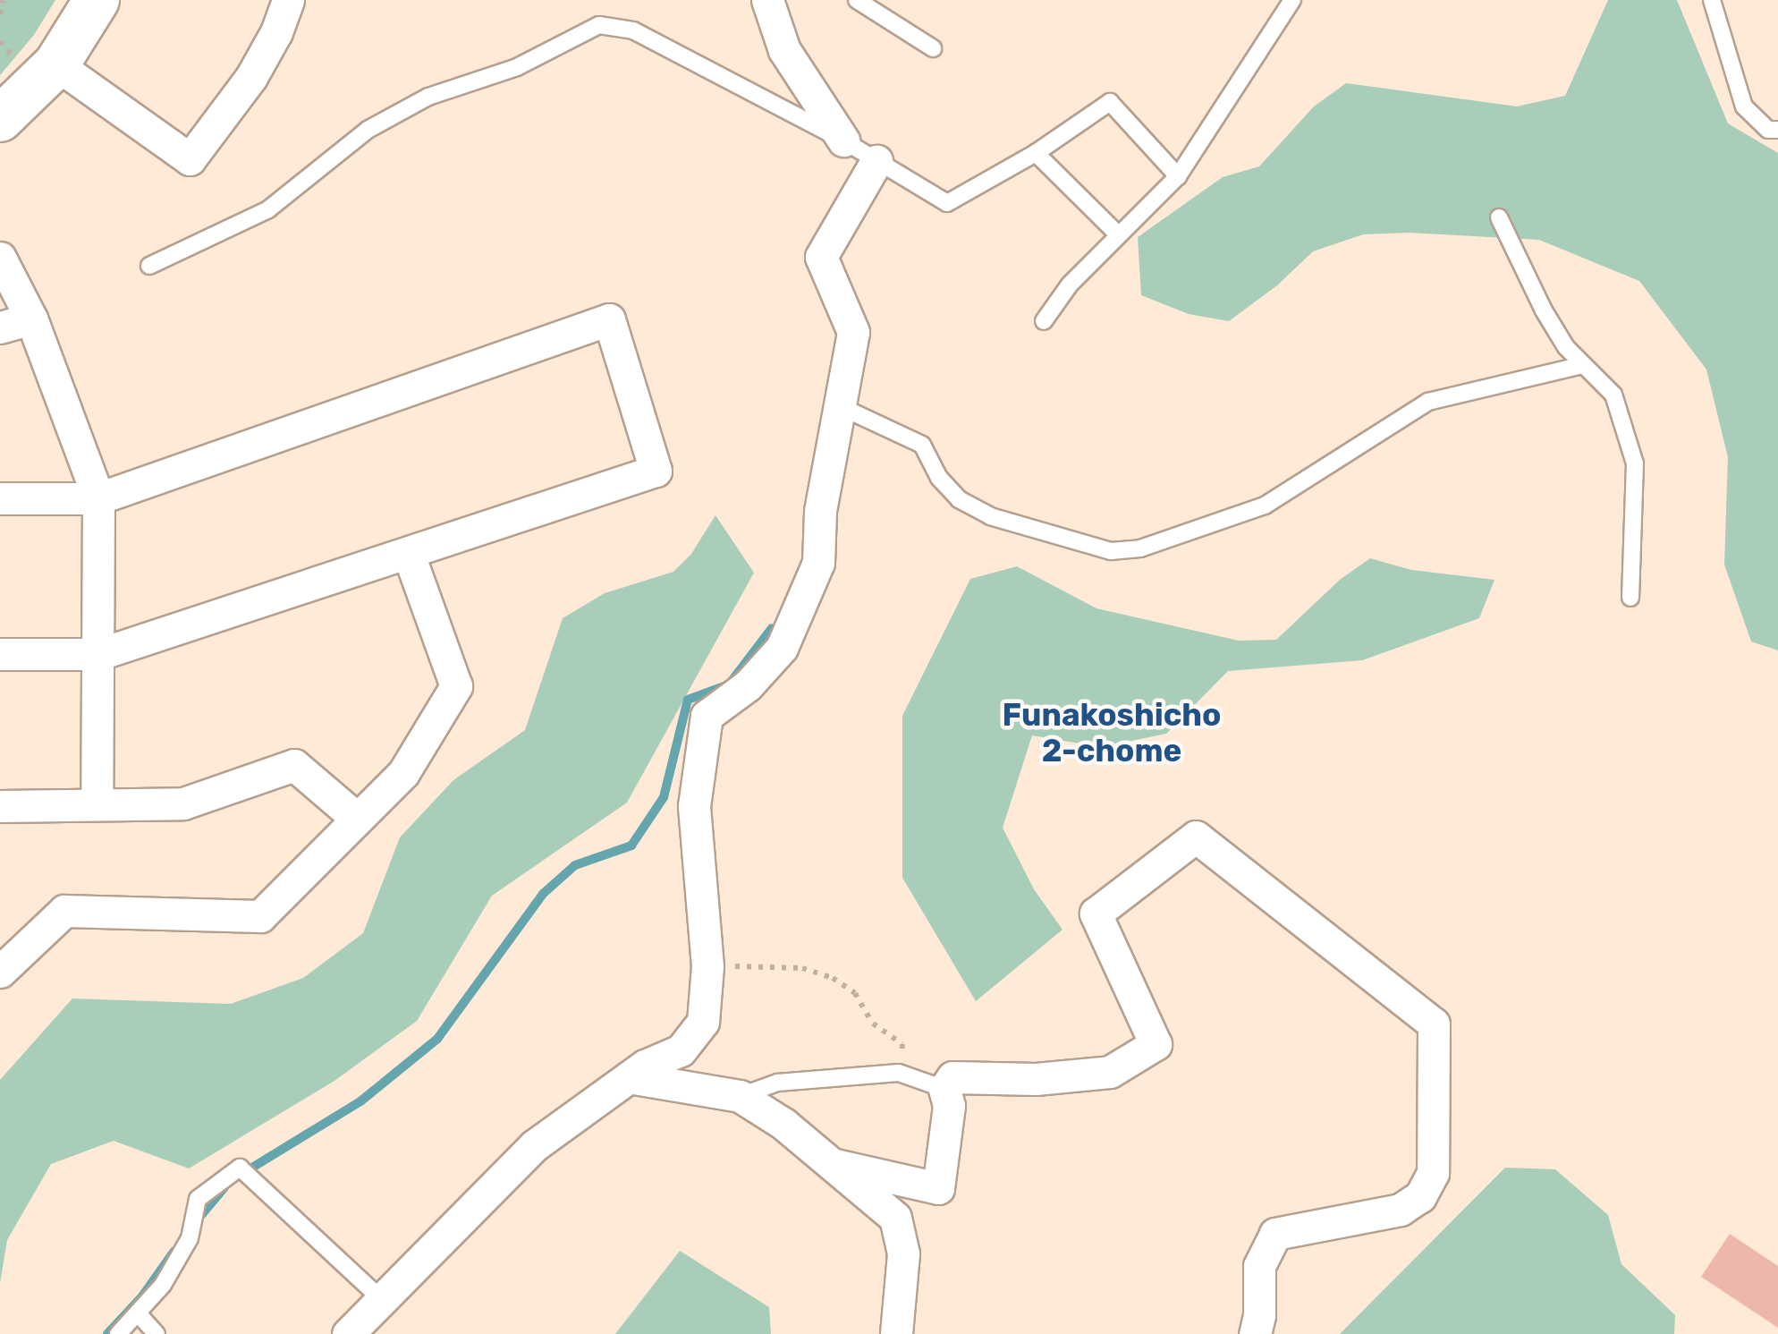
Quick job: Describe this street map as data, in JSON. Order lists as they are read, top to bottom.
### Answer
{
  "districts": ["Funakoshicho 2-chome"]
}
